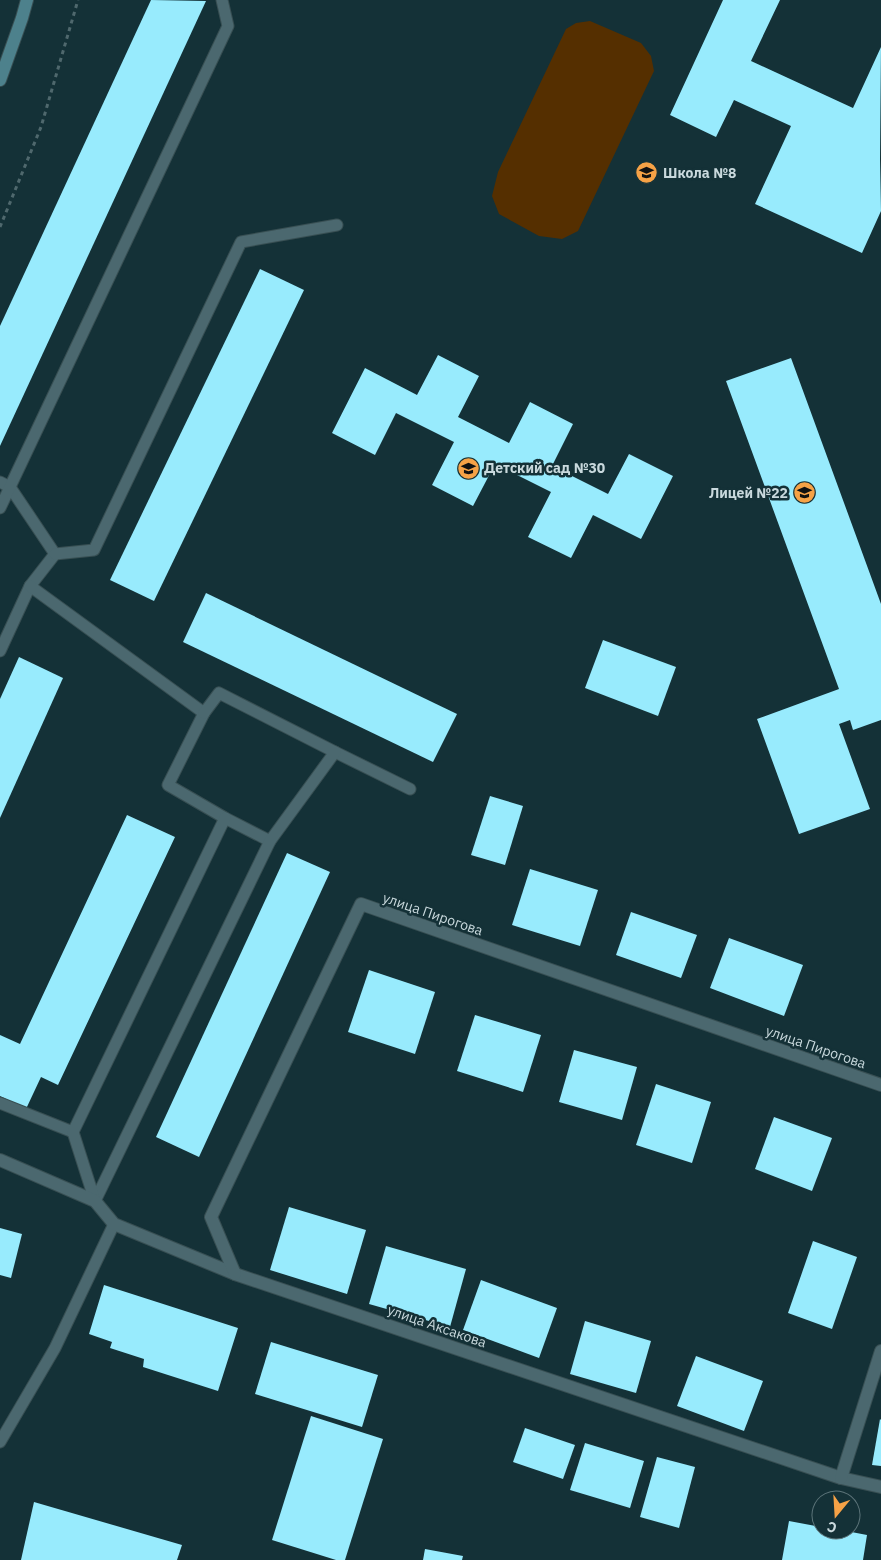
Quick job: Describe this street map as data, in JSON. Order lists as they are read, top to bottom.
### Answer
{
  "streets": {
    "street": ["улица Пирогова", "улица Аксакова"]
  },
  "crossings": [
    ["улица Пирогова", "улица Аксакова"]
  ],
  "places": {
    "school or university": ["Школа №8", "Детский сад №30", "Лицей №22"]
  },
  "north": "bottom"
}
